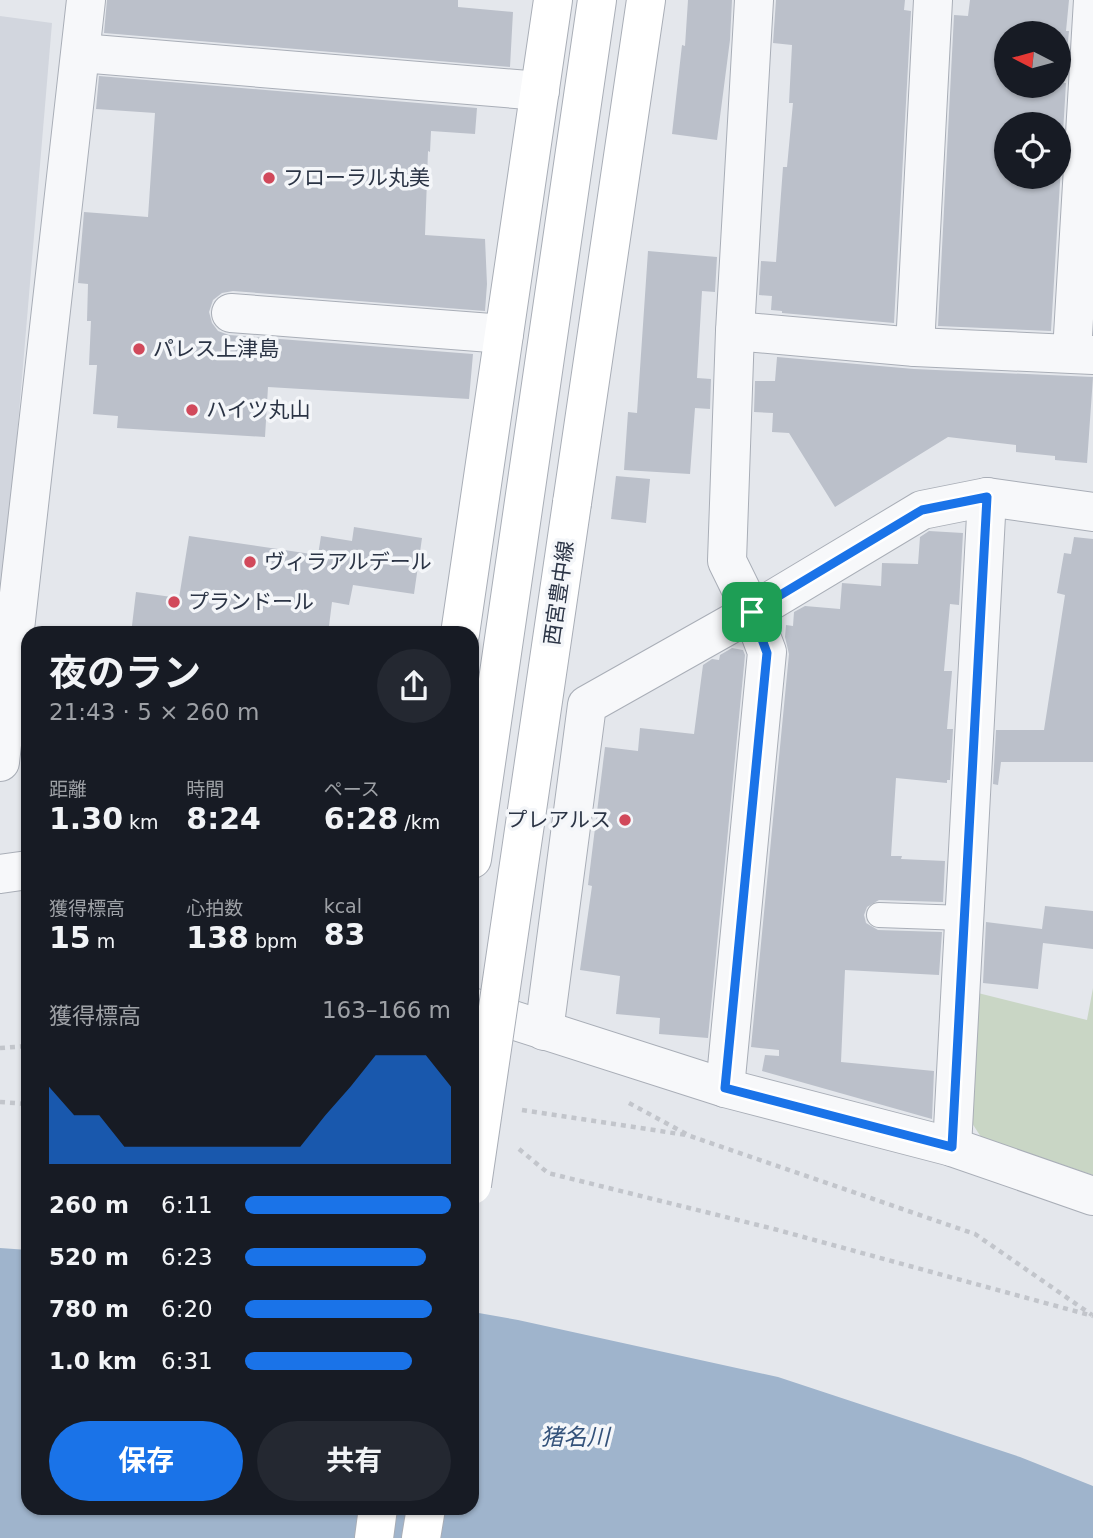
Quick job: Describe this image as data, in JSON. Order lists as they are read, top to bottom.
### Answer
{
  "streets": {
    "main road": ["西宮豊中線"]
  },
  "water": ["猪名川"],
  "places": [
    "フローラル丸美",
    "パレス上津島",
    "ハイツ丸山",
    "ヴィラアルデール",
    "プランドール",
    "プレアルス"
  ],
  "north": "left",
  "page": {
    "heading": ["夜のラン", "21:43 · 5 × 260 m"],
    "stats": [
      ["距離", "1.30 km"],
      ["時間", "8:24"],
      ["ペース", "6:28 /km"],
      ["獲得標高", "15 m"],
      ["心拍数", "138 bpm"],
      ["kcal", "83"]
    ],
    "chart": ["獲得標高", "163–166 m"],
    "list": [
      {
        "name": "260 m",
        "note": "6:11"
      },
      {
        "name": "520 m",
        "note": "6:23"
      },
      {
        "name": "780 m",
        "note": "6:20"
      },
      {
        "name": "1.0 km",
        "note": "6:31"
      }
    ],
    "buttons": ["保存", "共有"]
  }
}
